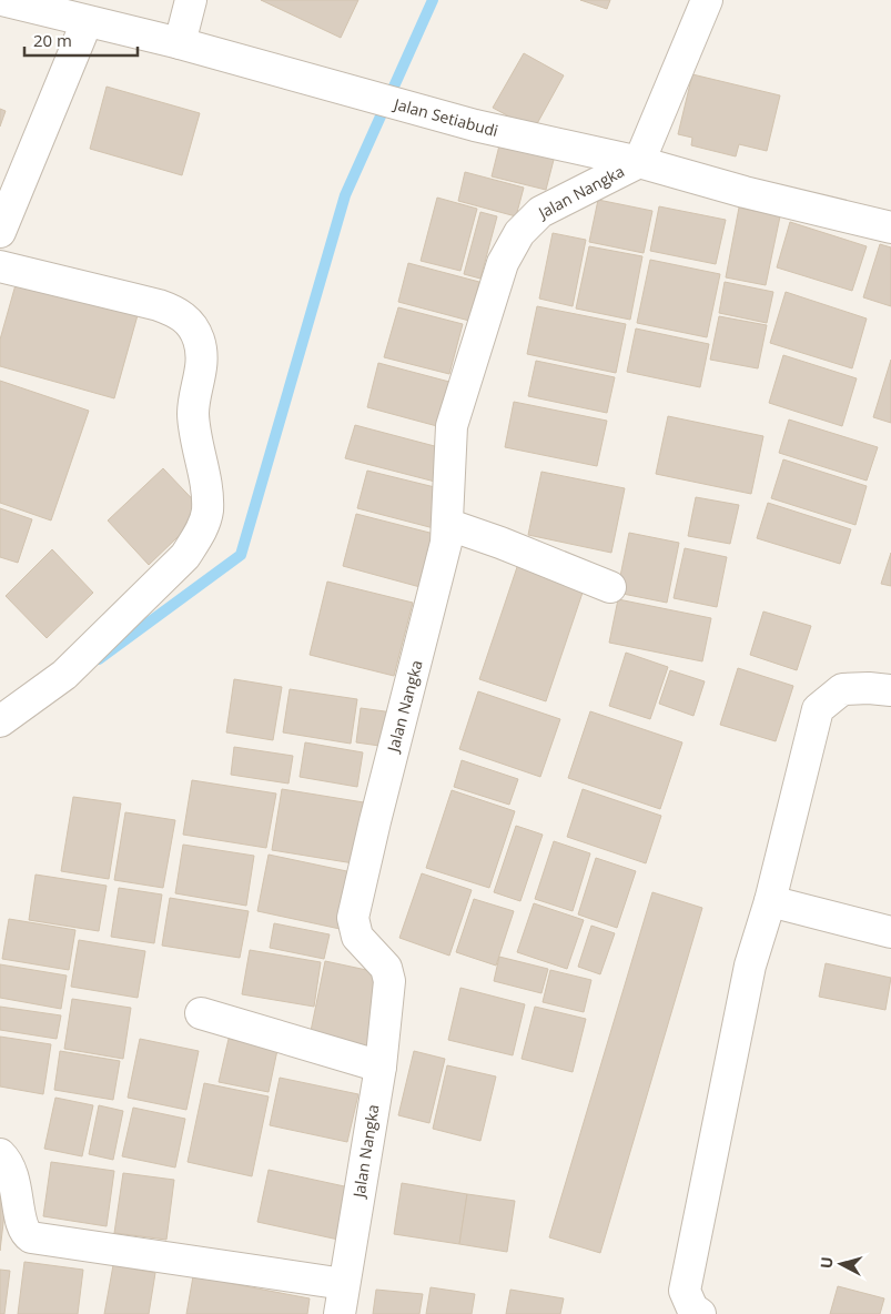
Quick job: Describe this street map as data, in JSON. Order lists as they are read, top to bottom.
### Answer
{
  "streets": {
    "street": ["Jalan Setiabudi", "Jalan Nangka"]
  },
  "crossings": [
    ["Jalan Setiabudi", "Jalan Nangka"]
  ],
  "scale_bar": "20 m",
  "north": "left"
}
